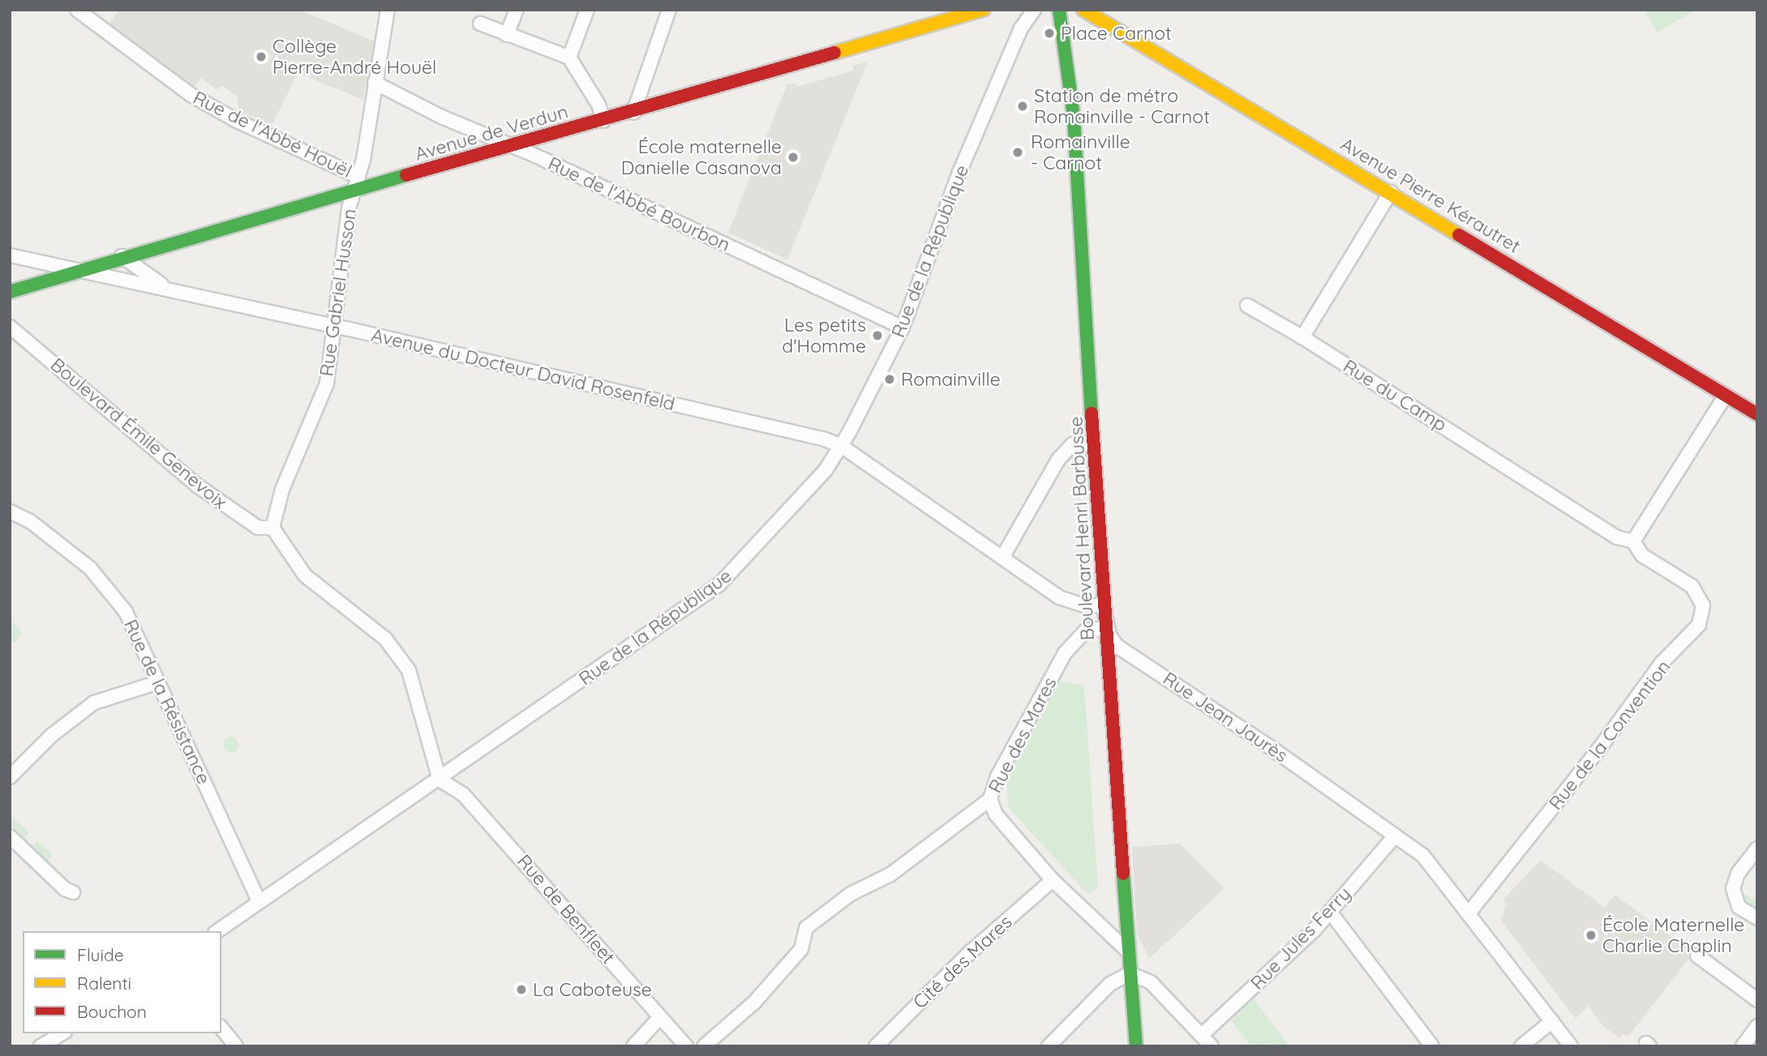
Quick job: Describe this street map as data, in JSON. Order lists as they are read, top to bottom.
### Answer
{
  "streets": {
    "street": [
      "Avenue de Verdun",
      "Rue de l'Abbé Houël",
      "Avenue Pierre Kérautret",
      "Rue de l'Abbé Bourbon",
      "Rue de la République",
      "Rue Gabriel Husson",
      "Avenue du Docteur David Rosenfeld",
      "Rue du Camp",
      "Boulevard Émile Genevoix",
      "Boulevard Henri Barbusse",
      "Rue de la Résistance",
      "Rue Jean Jaurès",
      "Rue des Mares",
      "Rue de la Convention",
      "Rue de Benfleet",
      "Rue Jules Ferry",
      "Cité des Mares"
    ]
  },
  "crossings": [
    ["Avenue de Verdun", "Rue de l'Abbé Bourbon"],
    ["Avenue de Verdun", "Rue Gabriel Husson"],
    ["Avenue de Verdun", "Avenue du Docteur David Rosenfeld"],
    ["Rue de l'Abbé Houël", "Rue Gabriel Husson"],
    ["Rue de l'Abbé Bourbon", "Rue de la République"],
    ["Rue de l'Abbé Bourbon", "Rue Gabriel Husson"],
    ["Rue de la République", "Avenue du Docteur David Rosenfeld"],
    ["Rue de la République", "Rue de la Résistance"],
    ["Rue de la République", "Rue de Benfleet"],
    ["Rue Gabriel Husson", "Avenue du Docteur David Rosenfeld"],
    ["Rue Gabriel Husson", "Boulevard Émile Genevoix"],
    ["Rue du Camp", "Rue de la Convention"],
    ["Boulevard Henri Barbusse", "Rue Jean Jaurès"],
    ["Boulevard Henri Barbusse", "Rue des Mares"],
    ["Rue Jean Jaurès", "Rue de la Convention"],
    ["Rue Jean Jaurès", "Rue Jules Ferry"],
    ["Rue des Mares", "Cité des Mares"]
  ],
  "places": [
    "Place Carnot",
    "Collège Pierre-André Houël",
    "Station de métro Romainville - Carnot",
    "Romainville - Carnot",
    "École maternelle Danielle Casanova",
    "Les petits d'Homme",
    "Romainville",
    "École Maternelle Charlie Chaplin",
    "La Caboteuse"
  ],
  "legend": ["Fluide", "Ralenti", "Bouchon"]
}
